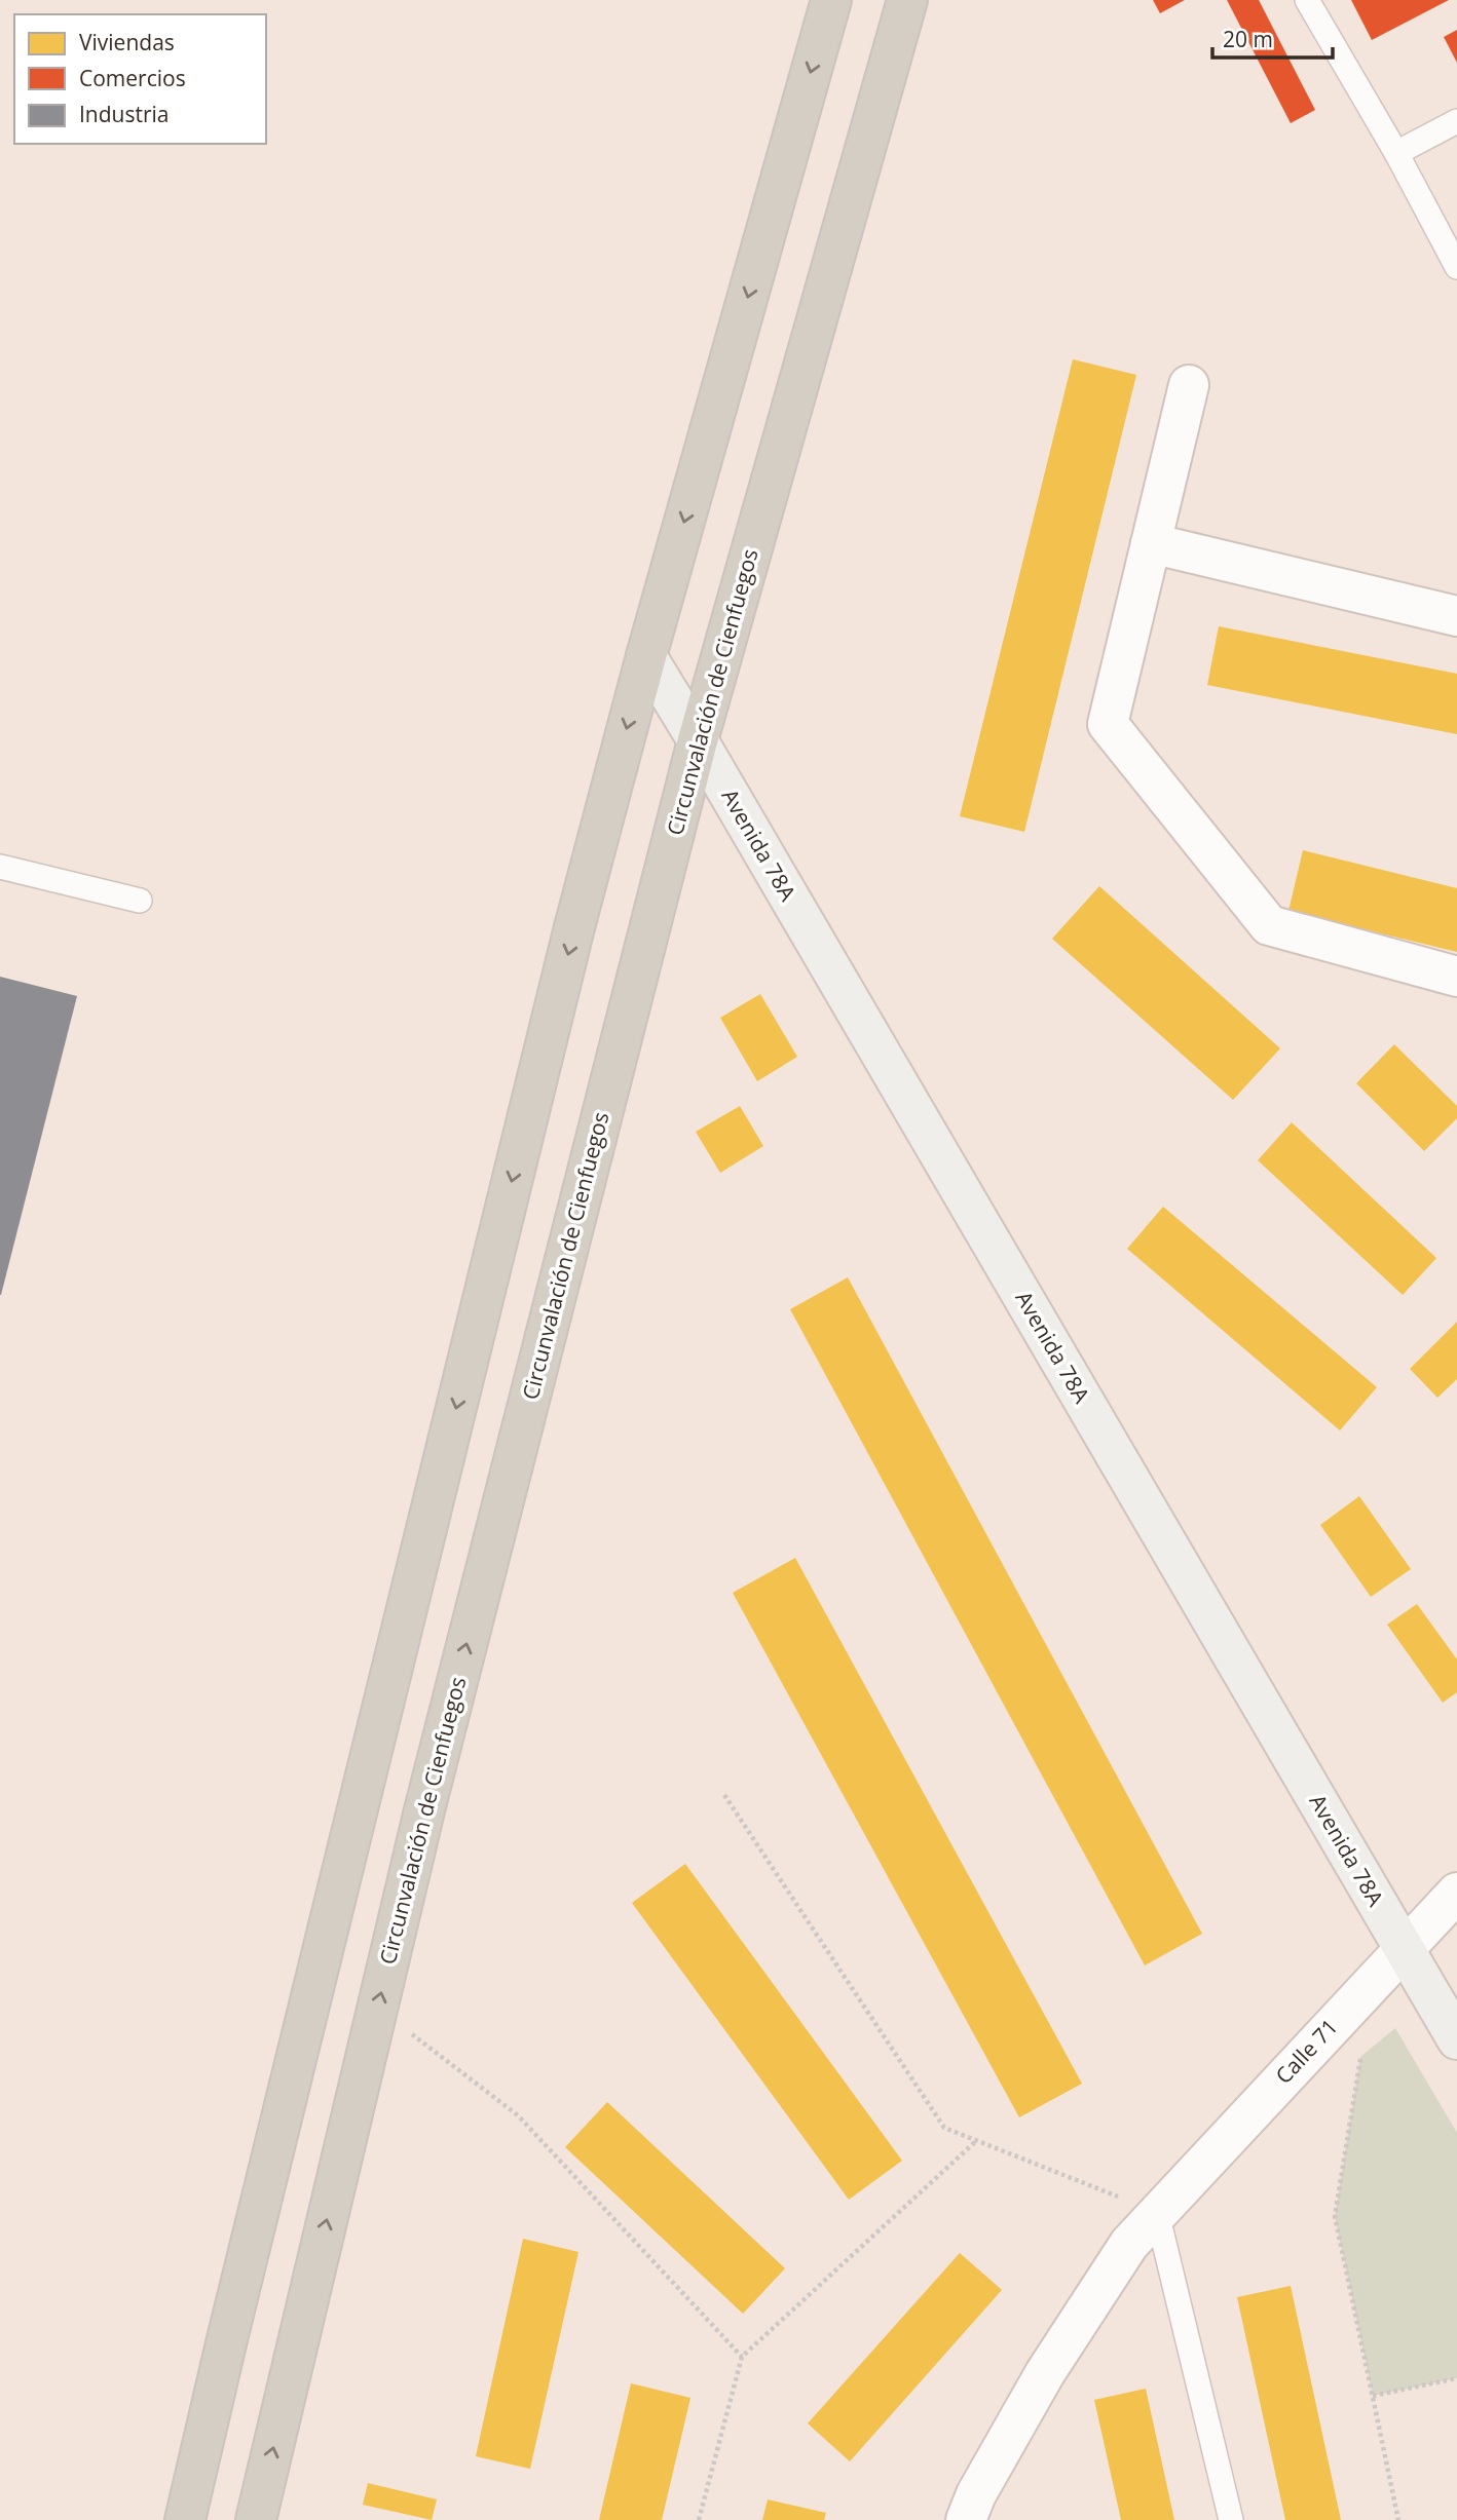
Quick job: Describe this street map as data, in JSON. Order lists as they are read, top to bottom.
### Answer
{
  "streets": {
    "highway": ["Circunvalación de Cienfuegos"],
    "street": ["Avenida 78A", "Calle 71"]
  },
  "crossings": [
    ["Circunvalación de Cienfuegos", "Avenida 78A"],
    ["Avenida 78A", "Calle 71"]
  ],
  "legend": ["Viviendas", "Comercios", "Industria"],
  "scale_bar": "20 m"
}
